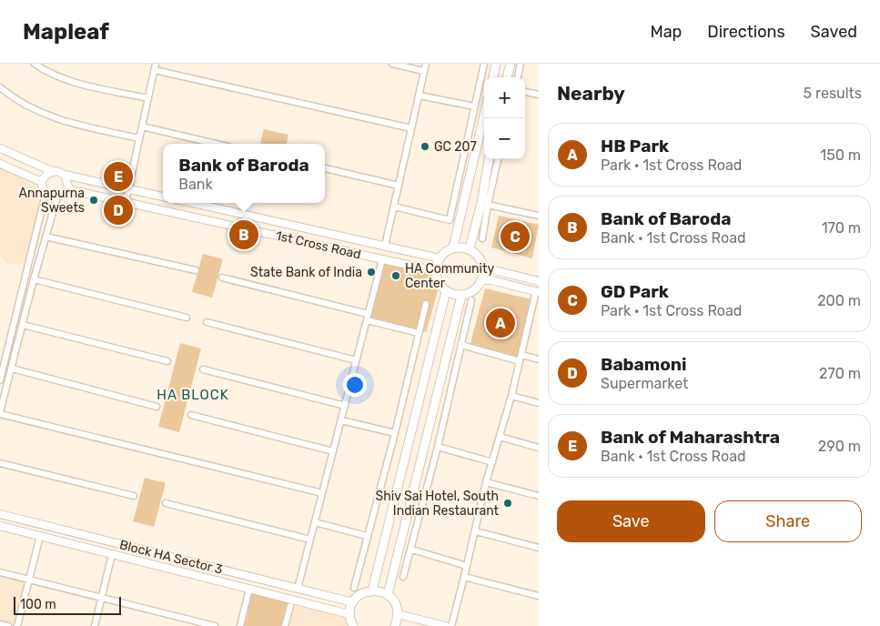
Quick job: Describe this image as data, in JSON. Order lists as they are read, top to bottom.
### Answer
{
  "streets": {
    "street": ["1st Cross Road", "Block HA Sector 3"]
  },
  "districts": ["HA BLOCK"],
  "places": [
    "GC 207",
    "Annapurna Sweets",
    "State Bank of India",
    "HA Community Center",
    "Shiv Sai Hotel, South Indian Restaurant"
  ],
  "scale_bar": "100 m",
  "page": {
    "header": "Mapleaf",
    "nav": ["Map", "Directions", "Saved"],
    "heading": ["Nearby", "5 results"],
    "map_buttons": ["+", "−"],
    "list": [
      {
        "mark": "A",
        "name": "HB Park",
        "note": "Park · 1st Cross Road",
        "value": "150 m"
      },
      {
        "mark": "B",
        "name": "Bank of Baroda",
        "note": "Bank · 1st Cross Road",
        "value": "170 m"
      },
      {
        "mark": "C",
        "name": "GD Park",
        "note": "Park · 1st Cross Road",
        "value": "200 m"
      },
      {
        "mark": "D",
        "name": "Babamoni",
        "note": "Supermarket",
        "value": "270 m"
      },
      {
        "mark": "E",
        "name": "Bank of Maharashtra",
        "note": "Bank · 1st Cross Road",
        "value": "290 m"
      }
    ],
    "popup": ["Bank of Baroda", "Bank"],
    "pins": [
      "E",
      "D",
      "B",
      "C",
      "A"
    ],
    "buttons": ["Save", "Share"],
    "scale": "100 m"
  }
}
